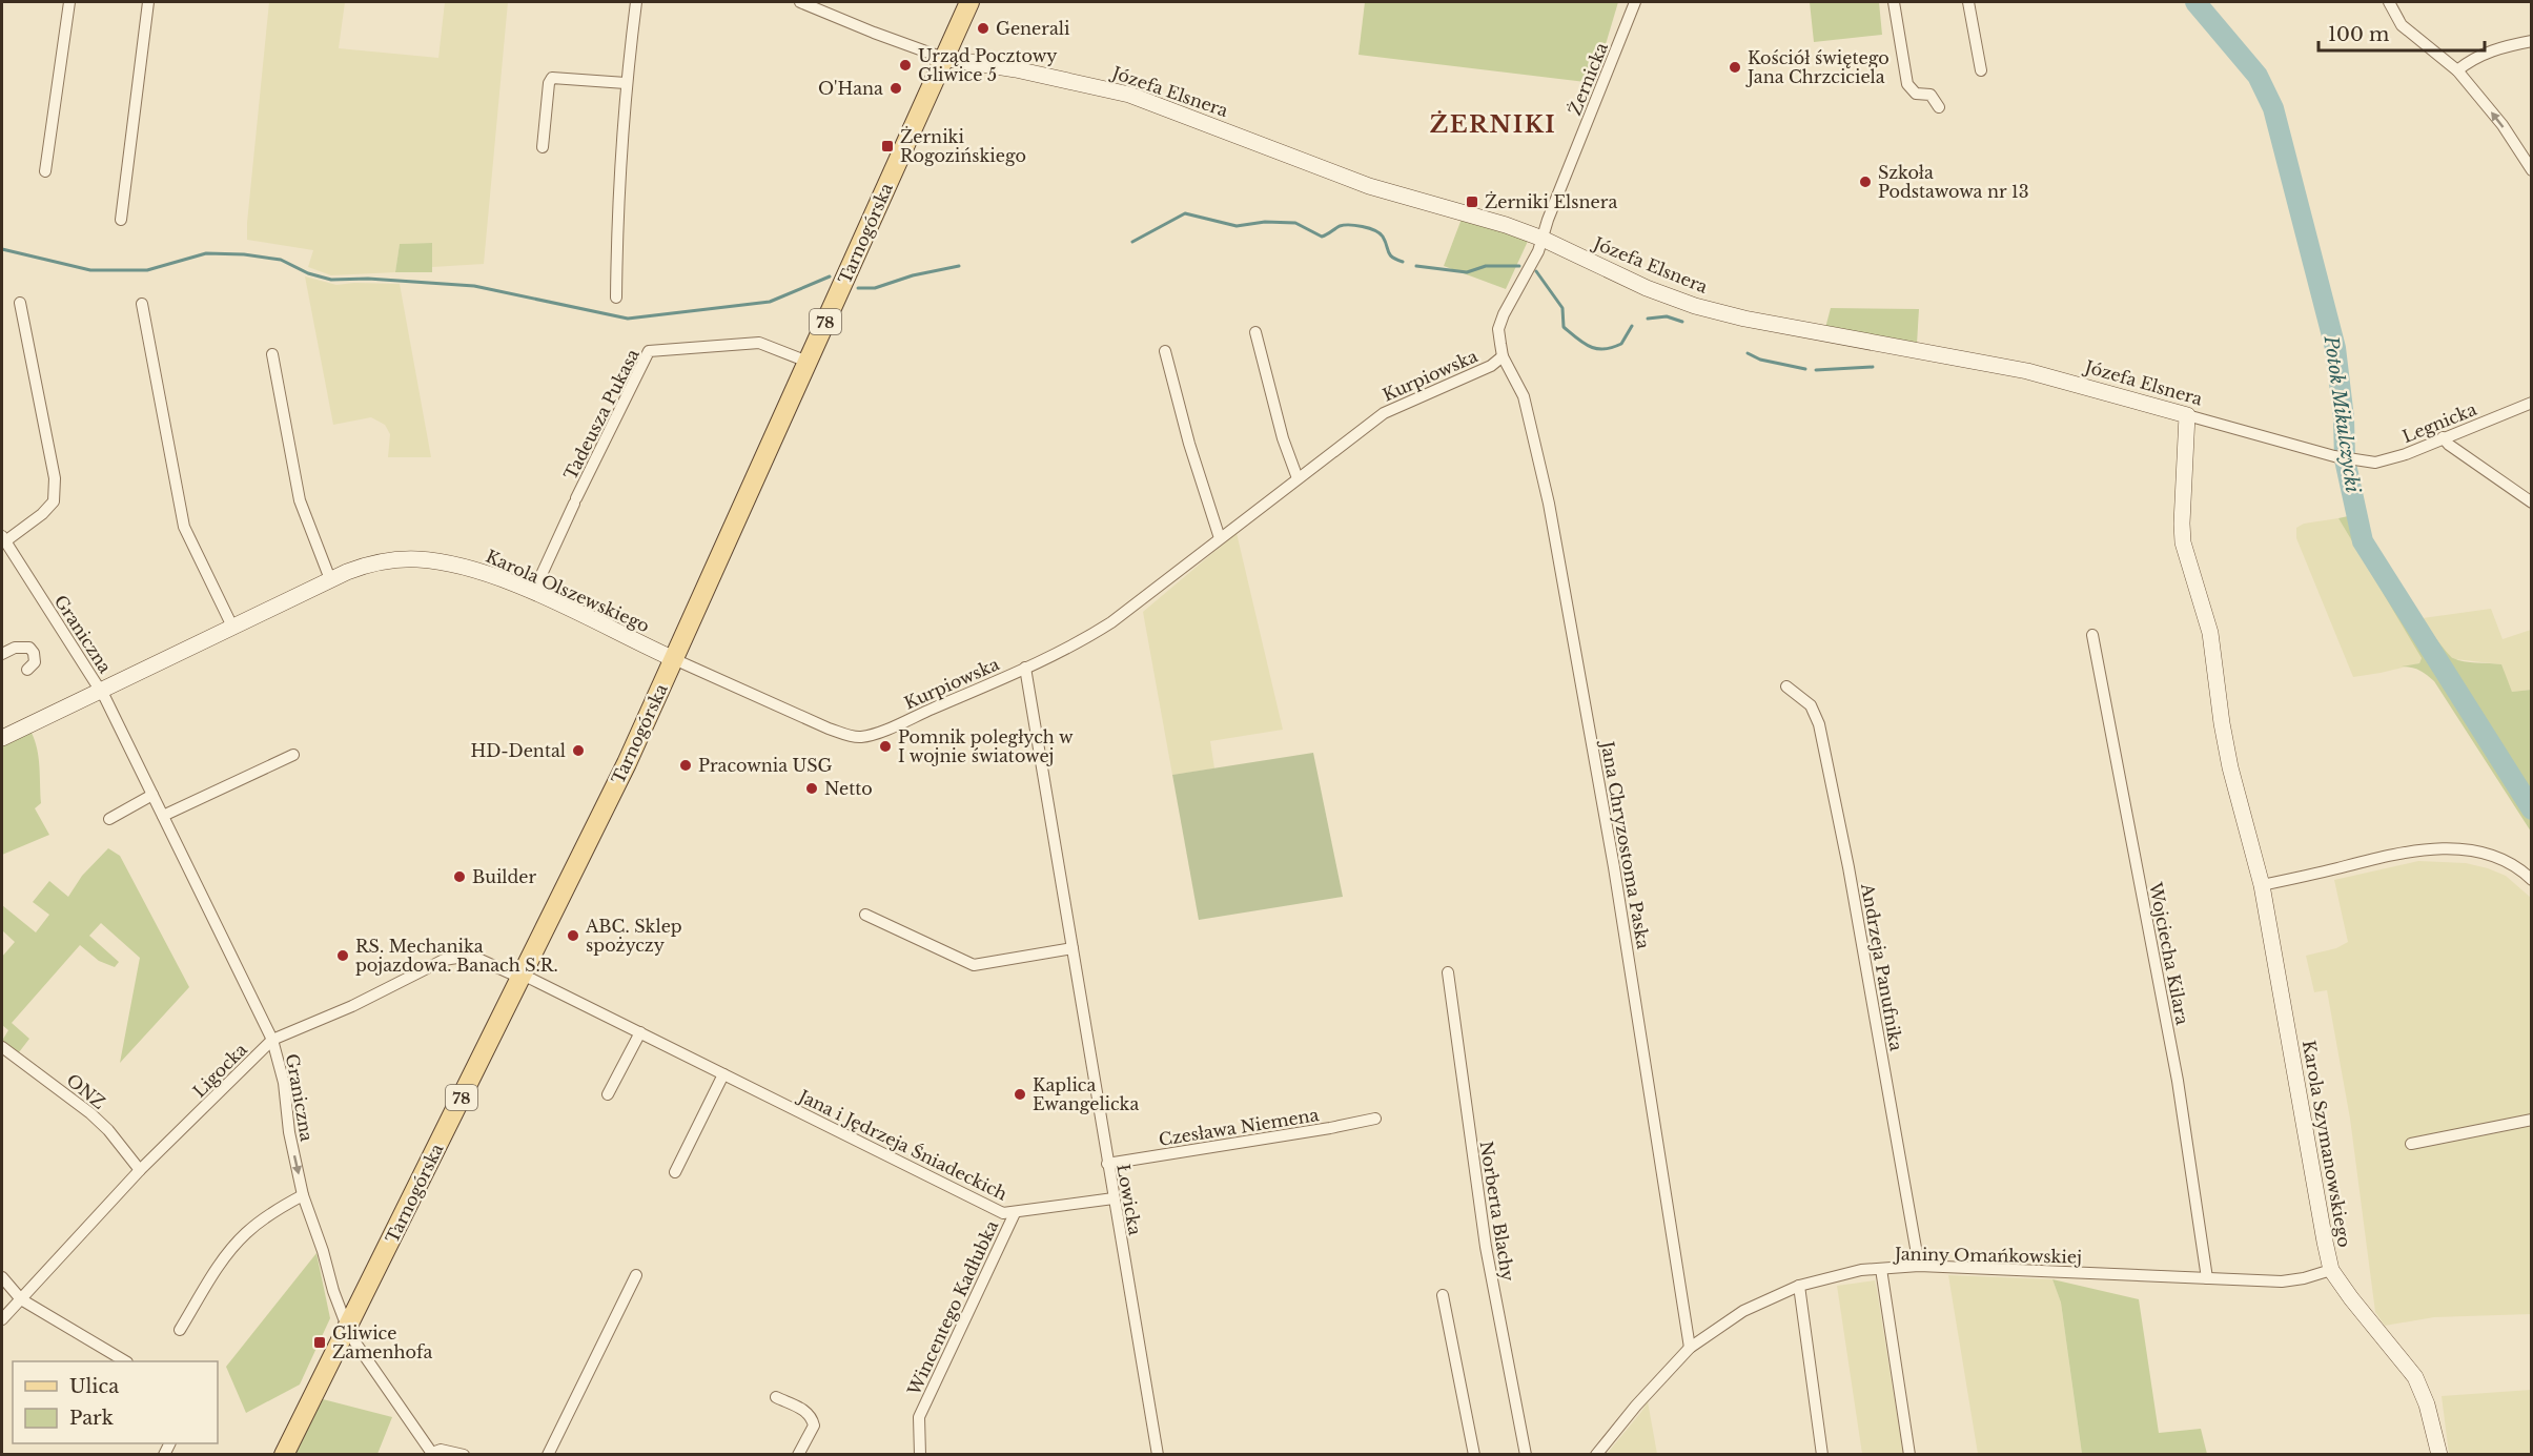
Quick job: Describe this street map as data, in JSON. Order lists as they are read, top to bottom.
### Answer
{
  "streets": {
    "main road": ["Tarnogórska", "78"],
    "street": [
      "Żernicka",
      "Józefa Elsnera",
      "Kurpiowska",
      "Tadeusza Pukasa",
      "Legnicka",
      "Karola Olszewskiego",
      "Graniczna",
      "Jana Chryzostoma Paska",
      "Wojciecha Kilara",
      "Andrzeja Panufnika",
      "Ligocka",
      "ONZ",
      "Czesława Niemena",
      "Karola Szymanowskiego",
      "Jana i Jędrzeja Śniadeckich",
      "Łowicka",
      "Norberta Blachy",
      "Janiny Omańkowskiej",
      "Wincentego Kadłubka"
    ]
  },
  "crossings": [
    ["Żernicka", "Józefa Elsnera"],
    ["Żernicka", "Kurpiowska"],
    ["Józefa Elsnera", "Tarnogórska"],
    ["Józefa Elsnera", "Kurpiowska"],
    ["Józefa Elsnera", "Legnicka"],
    ["Józefa Elsnera", "Karola Szymanowskiego"],
    ["Tarnogórska", "Kurpiowska"],
    ["Tarnogórska", "Tadeusza Pukasa"],
    ["Tarnogórska", "Karola Olszewskiego"],
    ["Tarnogórska", "Graniczna"],
    ["Tarnogórska", "Ligocka"],
    ["Tarnogórska", "Jana i Jędrzeja Śniadeckich"],
    ["Kurpiowska", "Karola Olszewskiego"],
    ["Kurpiowska", "Jana Chryzostoma Paska"],
    ["Kurpiowska", "Łowicka"],
    ["Tadeusza Pukasa", "Karola Olszewskiego"],
    ["Karola Olszewskiego", "Graniczna"],
    ["Graniczna", "Ligocka"],
    ["Jana Chryzostoma Paska", "Janiny Omańkowskiej"],
    ["Wojciecha Kilara", "Janiny Omańkowskiej"],
    ["Andrzeja Panufnika", "Janiny Omańkowskiej"],
    ["Ligocka", "ONZ"],
    ["Ligocka", "Jana i Jędrzeja Śniadeckich"],
    ["Czesława Niemena", "Łowicka"],
    ["Karola Szymanowskiego", "Janiny Omańkowskiej"],
    ["Jana i Jędrzeja Śniadeckich", "Łowicka"],
    ["Jana i Jędrzeja Śniadeckich", "Wincentego Kadłubka"]
  ],
  "districts": ["ŻERNIKI"],
  "water": ["Potok Mikulczycki"],
  "places": {
    "other": [
      "Generali",
      "Urząd Pocztowy Gliwice 5",
      "Kościół świętego Jana Chrzciciela",
      "O'Hana",
      "Szkoła Podstawowa nr 13",
      "Pomnik poległych w I wojnie światowej",
      "HD-Dental",
      "Pracownia USG",
      "Netto",
      "Builder",
      "ABC. Sklep spożyczy",
      "RS. Mechanika pojazdowa. Banach S.R.",
      "Kaplica Ewangelicka"
    ],
    "transit": ["Żerniki Rogozińskiego", "Żerniki Elsnera", "Gliwice Zamenhofa"]
  },
  "legend": ["Ulica", "Park"],
  "scale_bar": "100 m"
}
